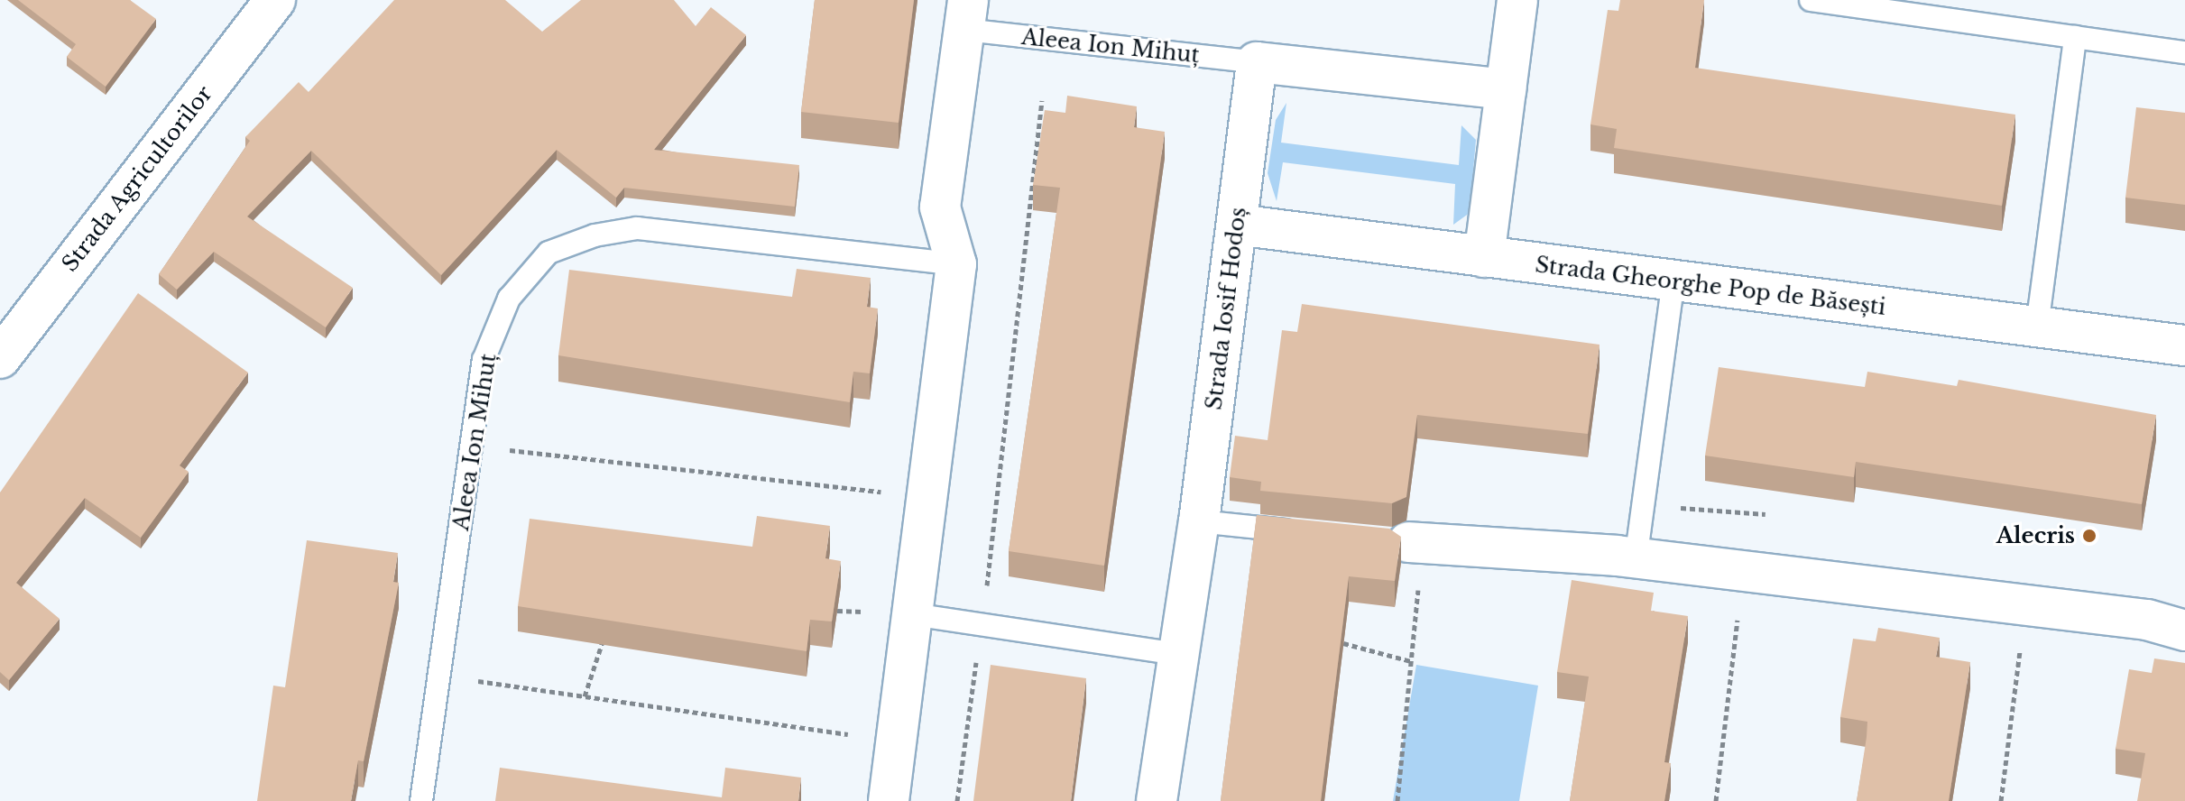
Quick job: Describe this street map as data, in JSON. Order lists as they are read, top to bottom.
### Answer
{
  "streets": {
    "street": [
      "Aleea Ion Mihuț",
      "Strada Agricultorilor",
      "Strada Gheorghe Pop de Băsești",
      "Strada Iosif Hodoș"
    ]
  },
  "crossings": [
    ["Aleea Ion Mihuț", "Strada Iosif Hodoș"],
    ["Strada Gheorghe Pop de Băsești", "Strada Iosif Hodoș"]
  ],
  "places": ["Alecris"]
}
